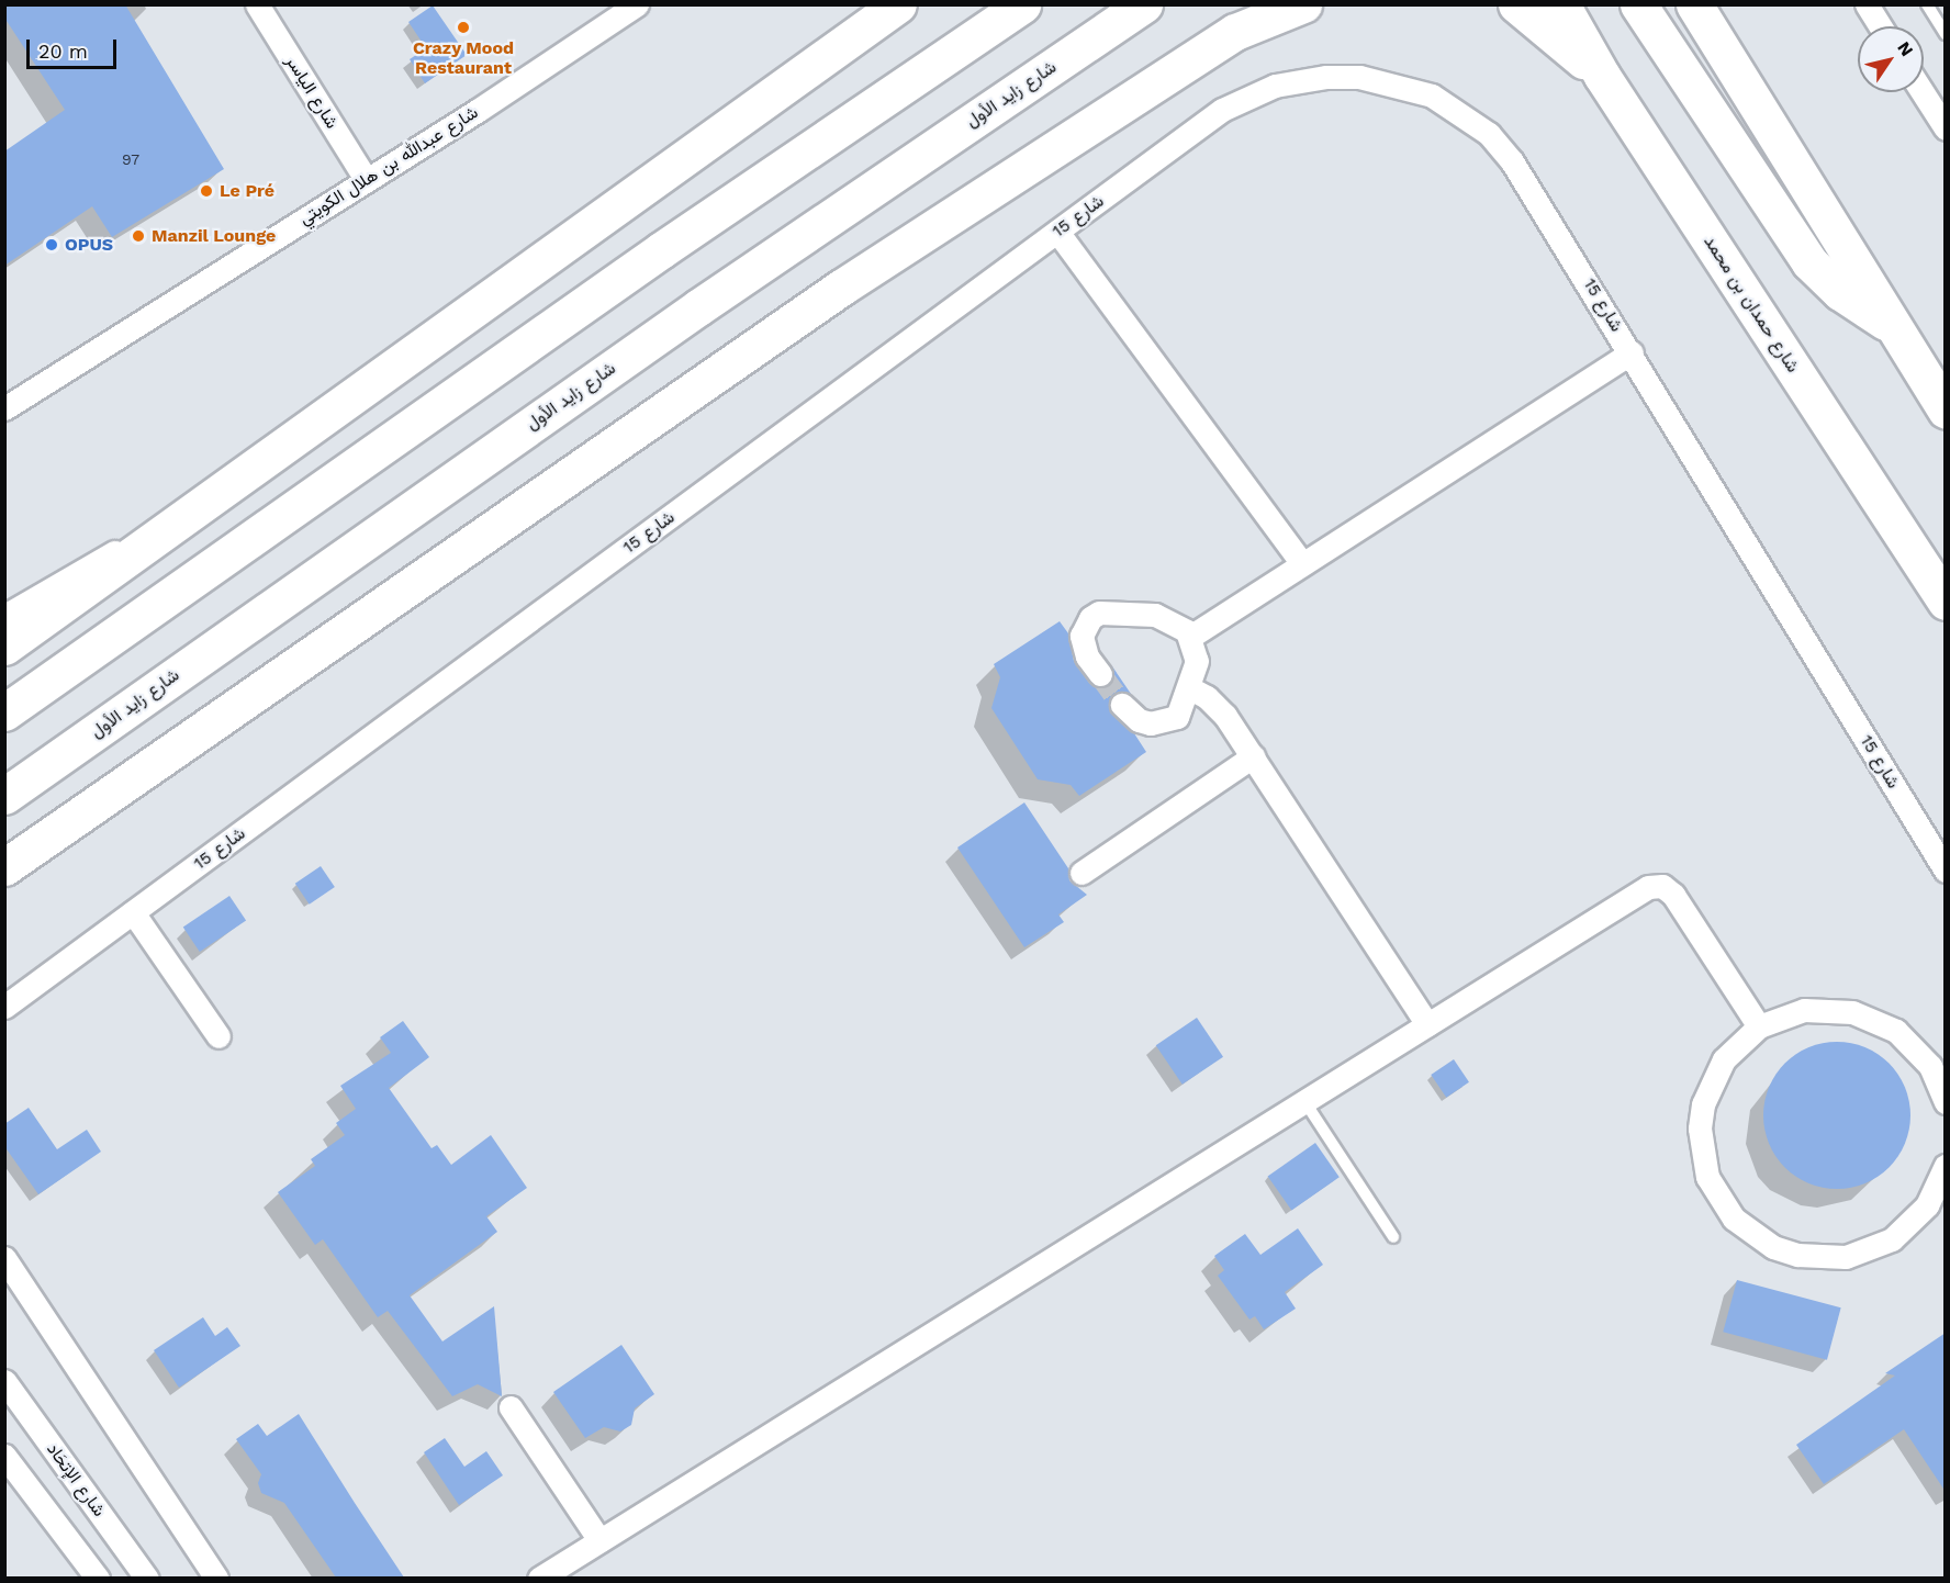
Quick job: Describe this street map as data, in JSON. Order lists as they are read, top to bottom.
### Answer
{
  "streets": {
    "main road": ["شارع زايد الأول", "شارع حمدان بن محمد"],
    "street": [
      "شارع الياسر",
      "شارع عبدالله بن هلال الكويتي",
      "شارع 15",
      "شارع الإتحَاد"
    ]
  },
  "crossings": [
    ["شارع الياسر", "شارع عبدالله بن هلال الكويتي"]
  ],
  "places": [
    "Crazy Mood Restaurant",
    "Le Pré",
    "Manzil Lounge",
    "OPUS"
  ],
  "house_numbers": ["97"],
  "scale_bar": "20 m",
  "north": "top right"
}
